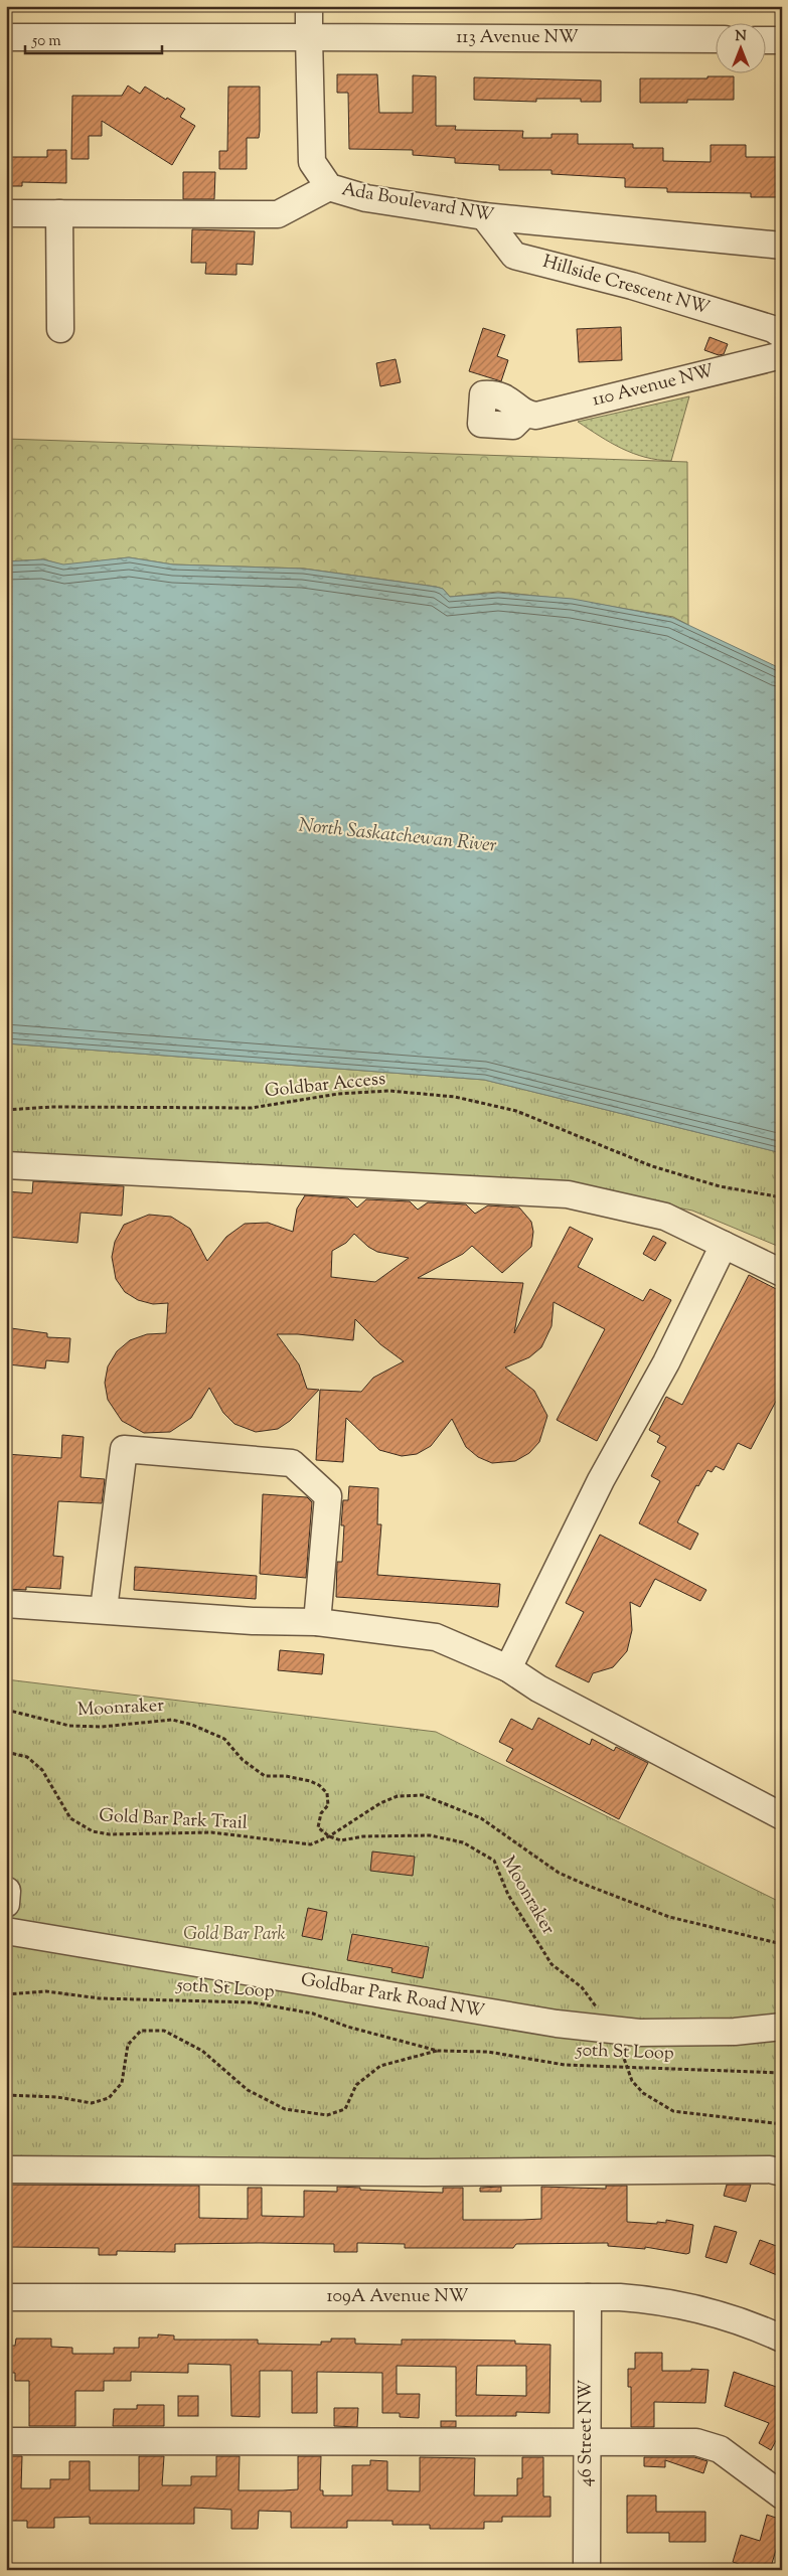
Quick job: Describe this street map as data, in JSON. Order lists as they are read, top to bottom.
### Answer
{
  "streets": {
    "street": [
      "113 Avenue NW",
      "Ada Boulevard NW",
      "Hillside Crescent NW",
      "110 Avenue NW",
      "Goldbar Park Road NW",
      "109A Avenue NW",
      "46 Street NW"
    ],
    "path": [
      "Goldbar Access",
      "Moonraker",
      "Gold Bar Park Trail",
      "50th St Loop"
    ]
  },
  "crossings": [
    ["113 Avenue NW", "Ada Boulevard NW"],
    ["Ada Boulevard NW", "Hillside Crescent NW"],
    ["Moonraker", "Gold Bar Park Trail"],
    ["Moonraker", "Goldbar Park Road NW"],
    ["109A Avenue NW", "46 Street NW"]
  ],
  "water": ["North Saskatchewan River"],
  "parks": ["Gold Bar Park"],
  "scale_bar": "50 m",
  "north": "top"
}
